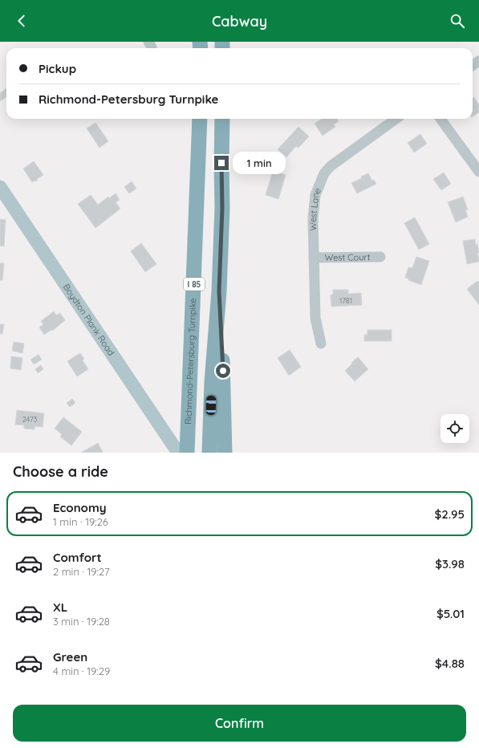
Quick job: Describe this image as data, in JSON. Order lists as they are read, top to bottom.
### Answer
{
  "streets": {
    "highway": ["I 85", "Richmond-Petersburg Turnpike"],
    "main road": ["Boydton Plank Road"],
    "street": ["West Lane", "West Court"]
  },
  "crossings": [
    ["West Lane", "West Court"]
  ],
  "house_numbers": ["1781", "2473"],
  "page": {
    "header": "Cabway",
    "banner": ["Pickup", "Richmond-Petersburg Turnpike"],
    "bubble": "1 min",
    "heading": "Choose a ride",
    "list": [
      {
        "name": "Economy",
        "note": "1 min · 19:26",
        "value": "$2.95"
      },
      {
        "name": "Comfort",
        "note": "2 min · 19:27",
        "value": "$3.98"
      },
      {
        "name": "XL",
        "note": "3 min · 19:28",
        "value": "$5.01"
      },
      {
        "name": "Green",
        "note": "4 min · 19:29",
        "value": "$4.88"
      }
    ],
    "buttons": "Confirm"
  }
}
